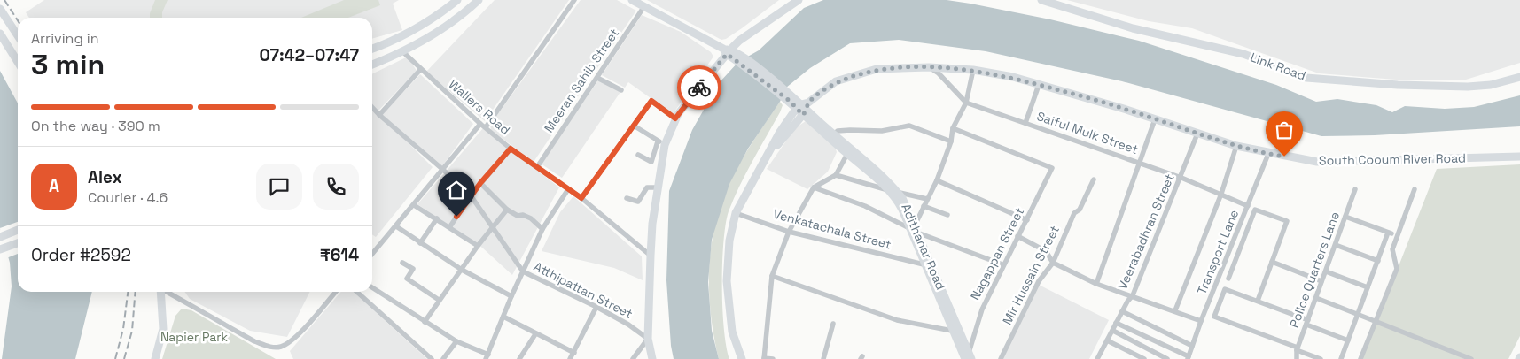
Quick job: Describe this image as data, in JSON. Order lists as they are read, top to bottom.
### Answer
{
  "streets": {
    "street": [
      "Link Road",
      "Meeran Sahib Street",
      "Wallers Road",
      "Saiful Mulk Street",
      "South Cooum River Road",
      "Venkatachala Street",
      "Veerabadhran Street",
      "Adithanar Road",
      "Transport Lane",
      "Nagappan Street",
      "Police Quarters Lane",
      "Mir Hussain Street",
      "Atthipattan Street"
    ]
  },
  "crossings": [
    ["Meeran Sahib Street", "Wallers Road"],
    ["Meeran Sahib Street", "Adithanar Road"],
    ["Saiful Mulk Street", "South Cooum River Road"],
    ["Saiful Mulk Street", "Veerabadhran Street"],
    ["Saiful Mulk Street", "Transport Lane"],
    ["South Cooum River Road", "Venkatachala Street"],
    ["South Cooum River Road", "Veerabadhran Street"],
    ["South Cooum River Road", "Adithanar Road"],
    ["South Cooum River Road", "Transport Lane"],
    ["Venkatachala Street", "Adithanar Road"],
    ["Adithanar Road", "Nagappan Street"]
  ],
  "parks": ["Napier Park"],
  "page": {
    "heading": ["3 min", "Arriving in", "07:42–07:47"],
    "panel": [
      "Alex",
      "Courier · 4.6",
      "Order #2592",
      "₹614"
    ],
    "bar": "On the way · 390 m",
    "round": "A"
  }
}
